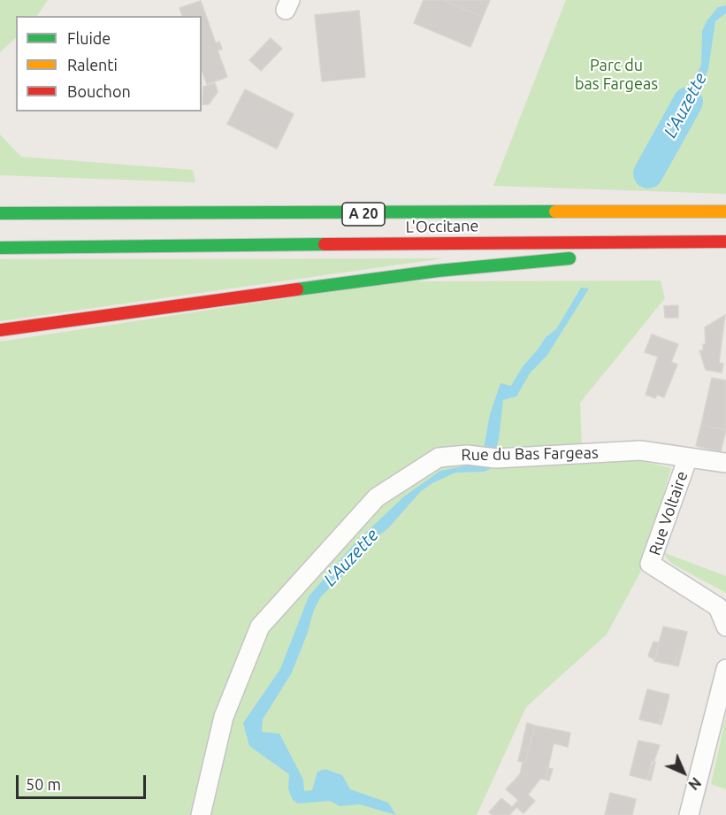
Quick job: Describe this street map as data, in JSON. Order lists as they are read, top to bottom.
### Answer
{
  "streets": {
    "highway": ["A 20", "L'Occitane"],
    "street": ["Rue du Bas Fargeas", "Rue Voltaire"]
  },
  "crossings": [
    ["Rue du Bas Fargeas", "Rue Voltaire"]
  ],
  "water": ["L'Auzette"],
  "parks": ["Parc du bas Fargeas"],
  "legend": ["Fluide", "Ralenti", "Bouchon"],
  "scale_bar": "50 m",
  "north": "bottom right"
}
